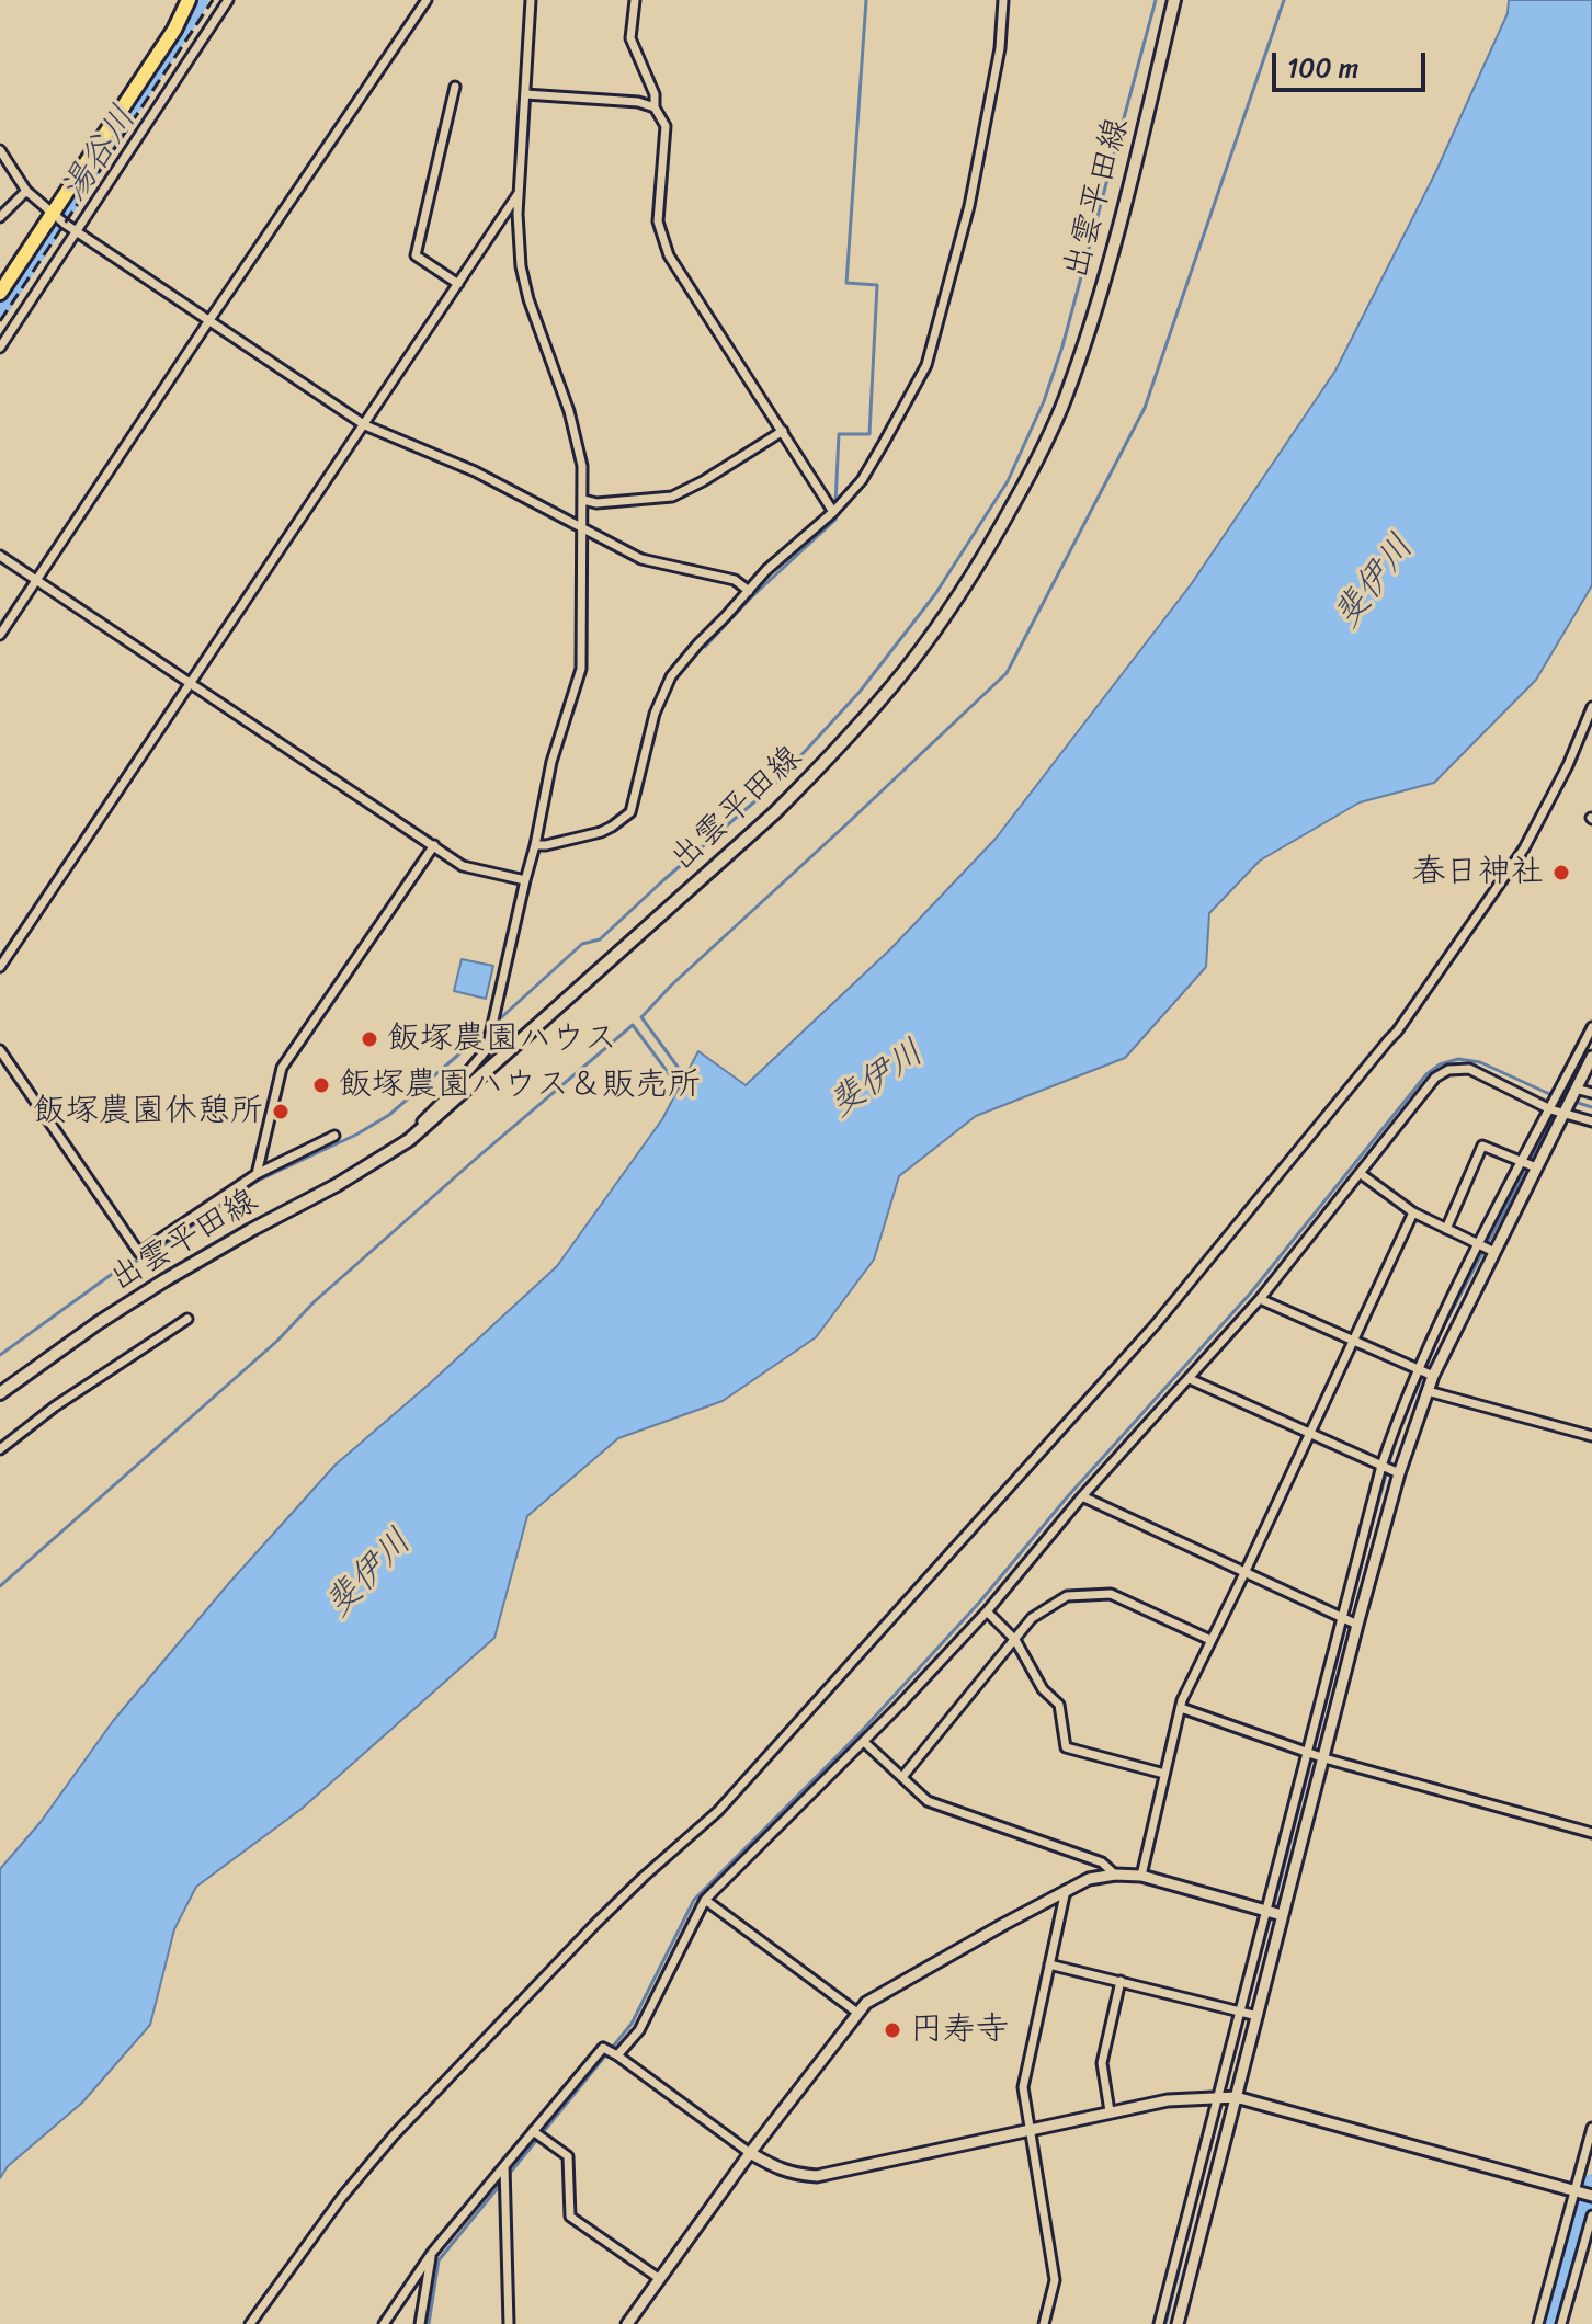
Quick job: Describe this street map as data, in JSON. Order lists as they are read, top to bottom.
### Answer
{
  "streets": {
    "main road": ["出雲平田線"]
  },
  "water": ["湯谷川", "斐伊川"],
  "places": [
    "春日神社",
    "飯塚農園ハウス",
    "飯塚農園ハウス＆販売所",
    "飯塚農園休憩所",
    "円寿寺"
  ],
  "scale_bar": "100 m"
}
